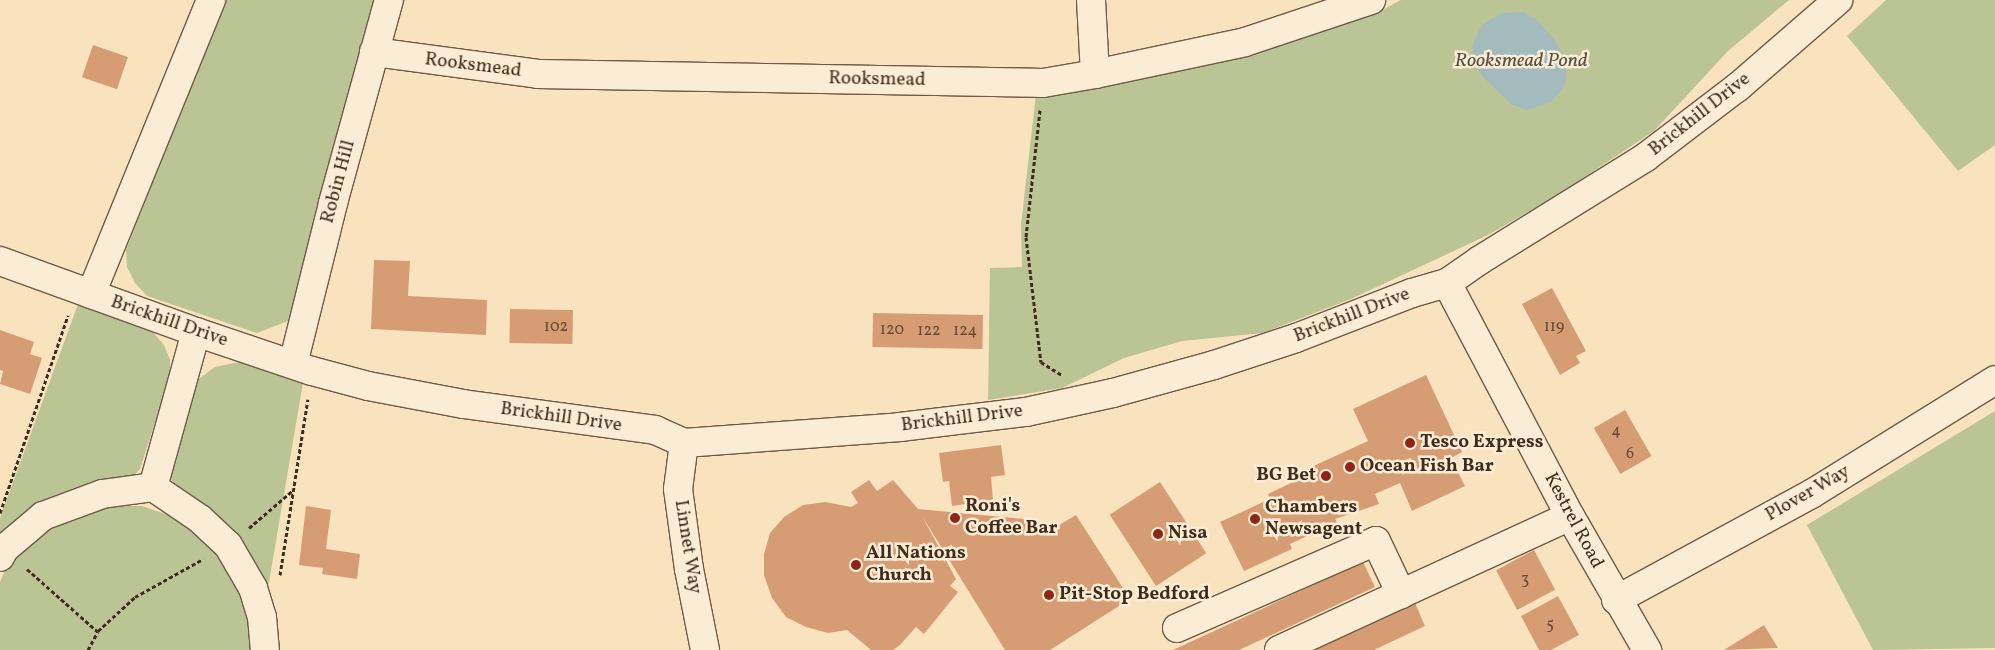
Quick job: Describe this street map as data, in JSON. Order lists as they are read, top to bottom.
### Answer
{
  "streets": {
    "street": [
      "Rooksmead",
      "Brickhill Drive",
      "Robin Hill",
      "Plover Way",
      "Kestrel Road",
      "Linnet Way"
    ]
  },
  "crossings": [
    ["Rooksmead", "Robin Hill"],
    ["Brickhill Drive", "Robin Hill"],
    ["Brickhill Drive", "Kestrel Road"],
    ["Brickhill Drive", "Linnet Way"],
    ["Plover Way", "Kestrel Road"]
  ],
  "water": ["Rooksmead Pond"],
  "places": [
    "Tesco Express",
    "Ocean Fish Bar",
    "BG Bet",
    "Roni's Coffee Bar",
    "Chambers Newsagent",
    "Nisa",
    "All Nations Church",
    "Pit-Stop Bedford"
  ],
  "house_numbers": [
    "102",
    "119",
    "120",
    "122",
    "124",
    "4",
    "6",
    "3",
    "5"
  ]
}
